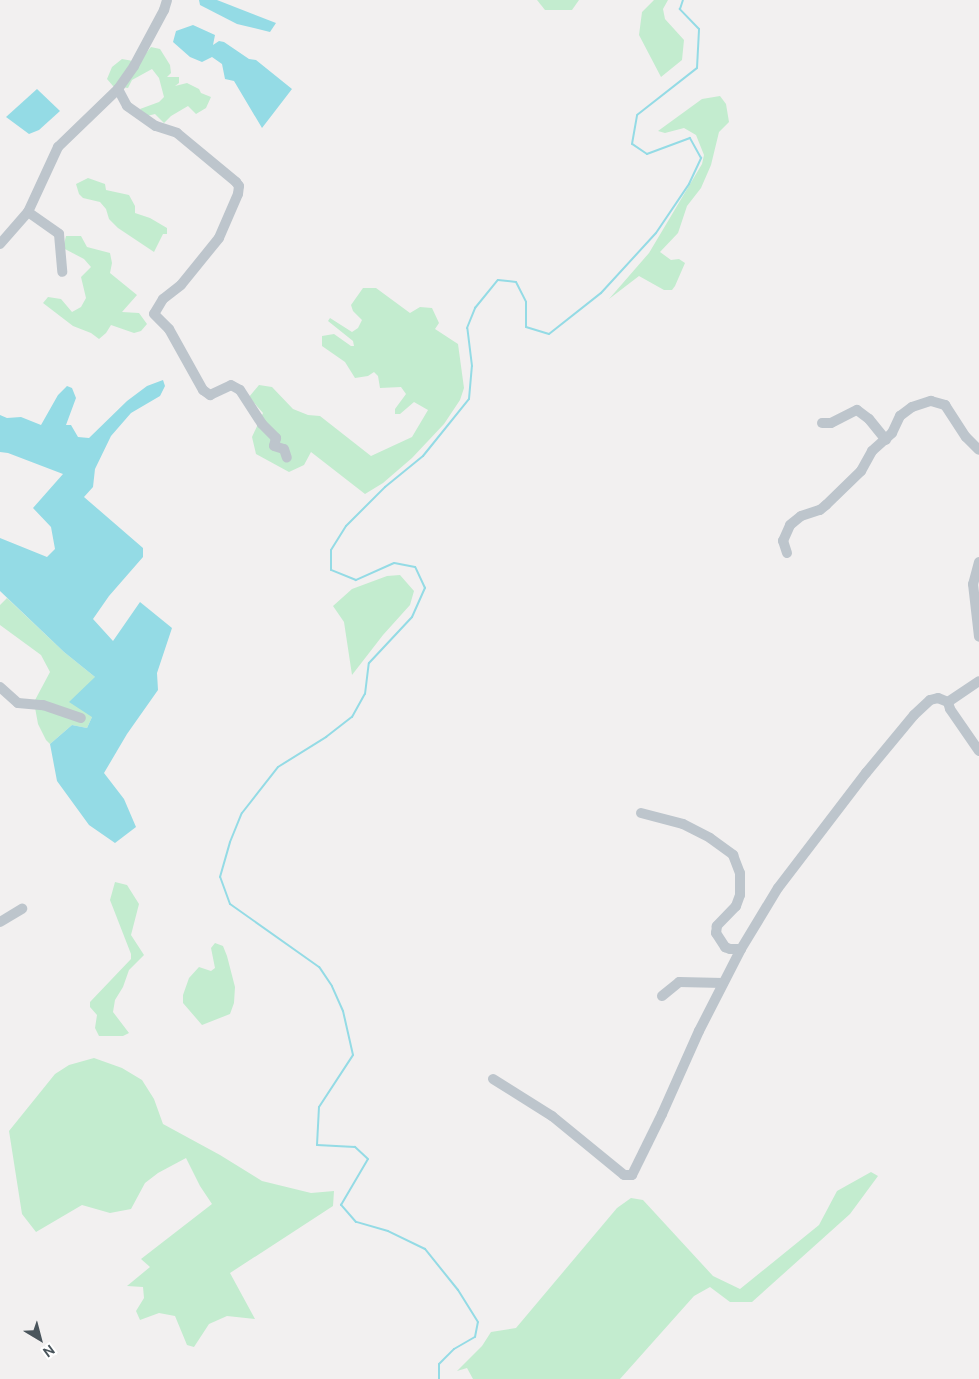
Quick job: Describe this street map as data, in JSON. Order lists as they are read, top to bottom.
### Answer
{
  "north": "bottom right"
}
